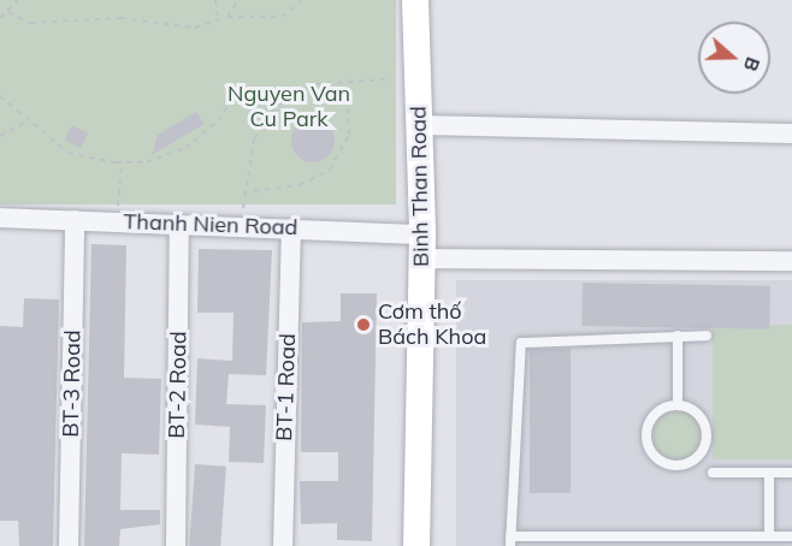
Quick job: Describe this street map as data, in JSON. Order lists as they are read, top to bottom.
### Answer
{
  "streets": {
    "street": [
      "Binh Than Road",
      "Thanh Nien Road",
      "BT-3 Road",
      "BT-2 Road",
      "BT-1 Road"
    ]
  },
  "crossings": [
    ["Binh Than Road", "Thanh Nien Road"],
    ["Thanh Nien Road", "BT-3 Road"],
    ["Thanh Nien Road", "BT-2 Road"],
    ["Thanh Nien Road", "BT-1 Road"]
  ],
  "parks": ["Nguyen Van Cu Park"],
  "places": ["Cơm thố Bách Khoa"],
  "north": "right"
}
